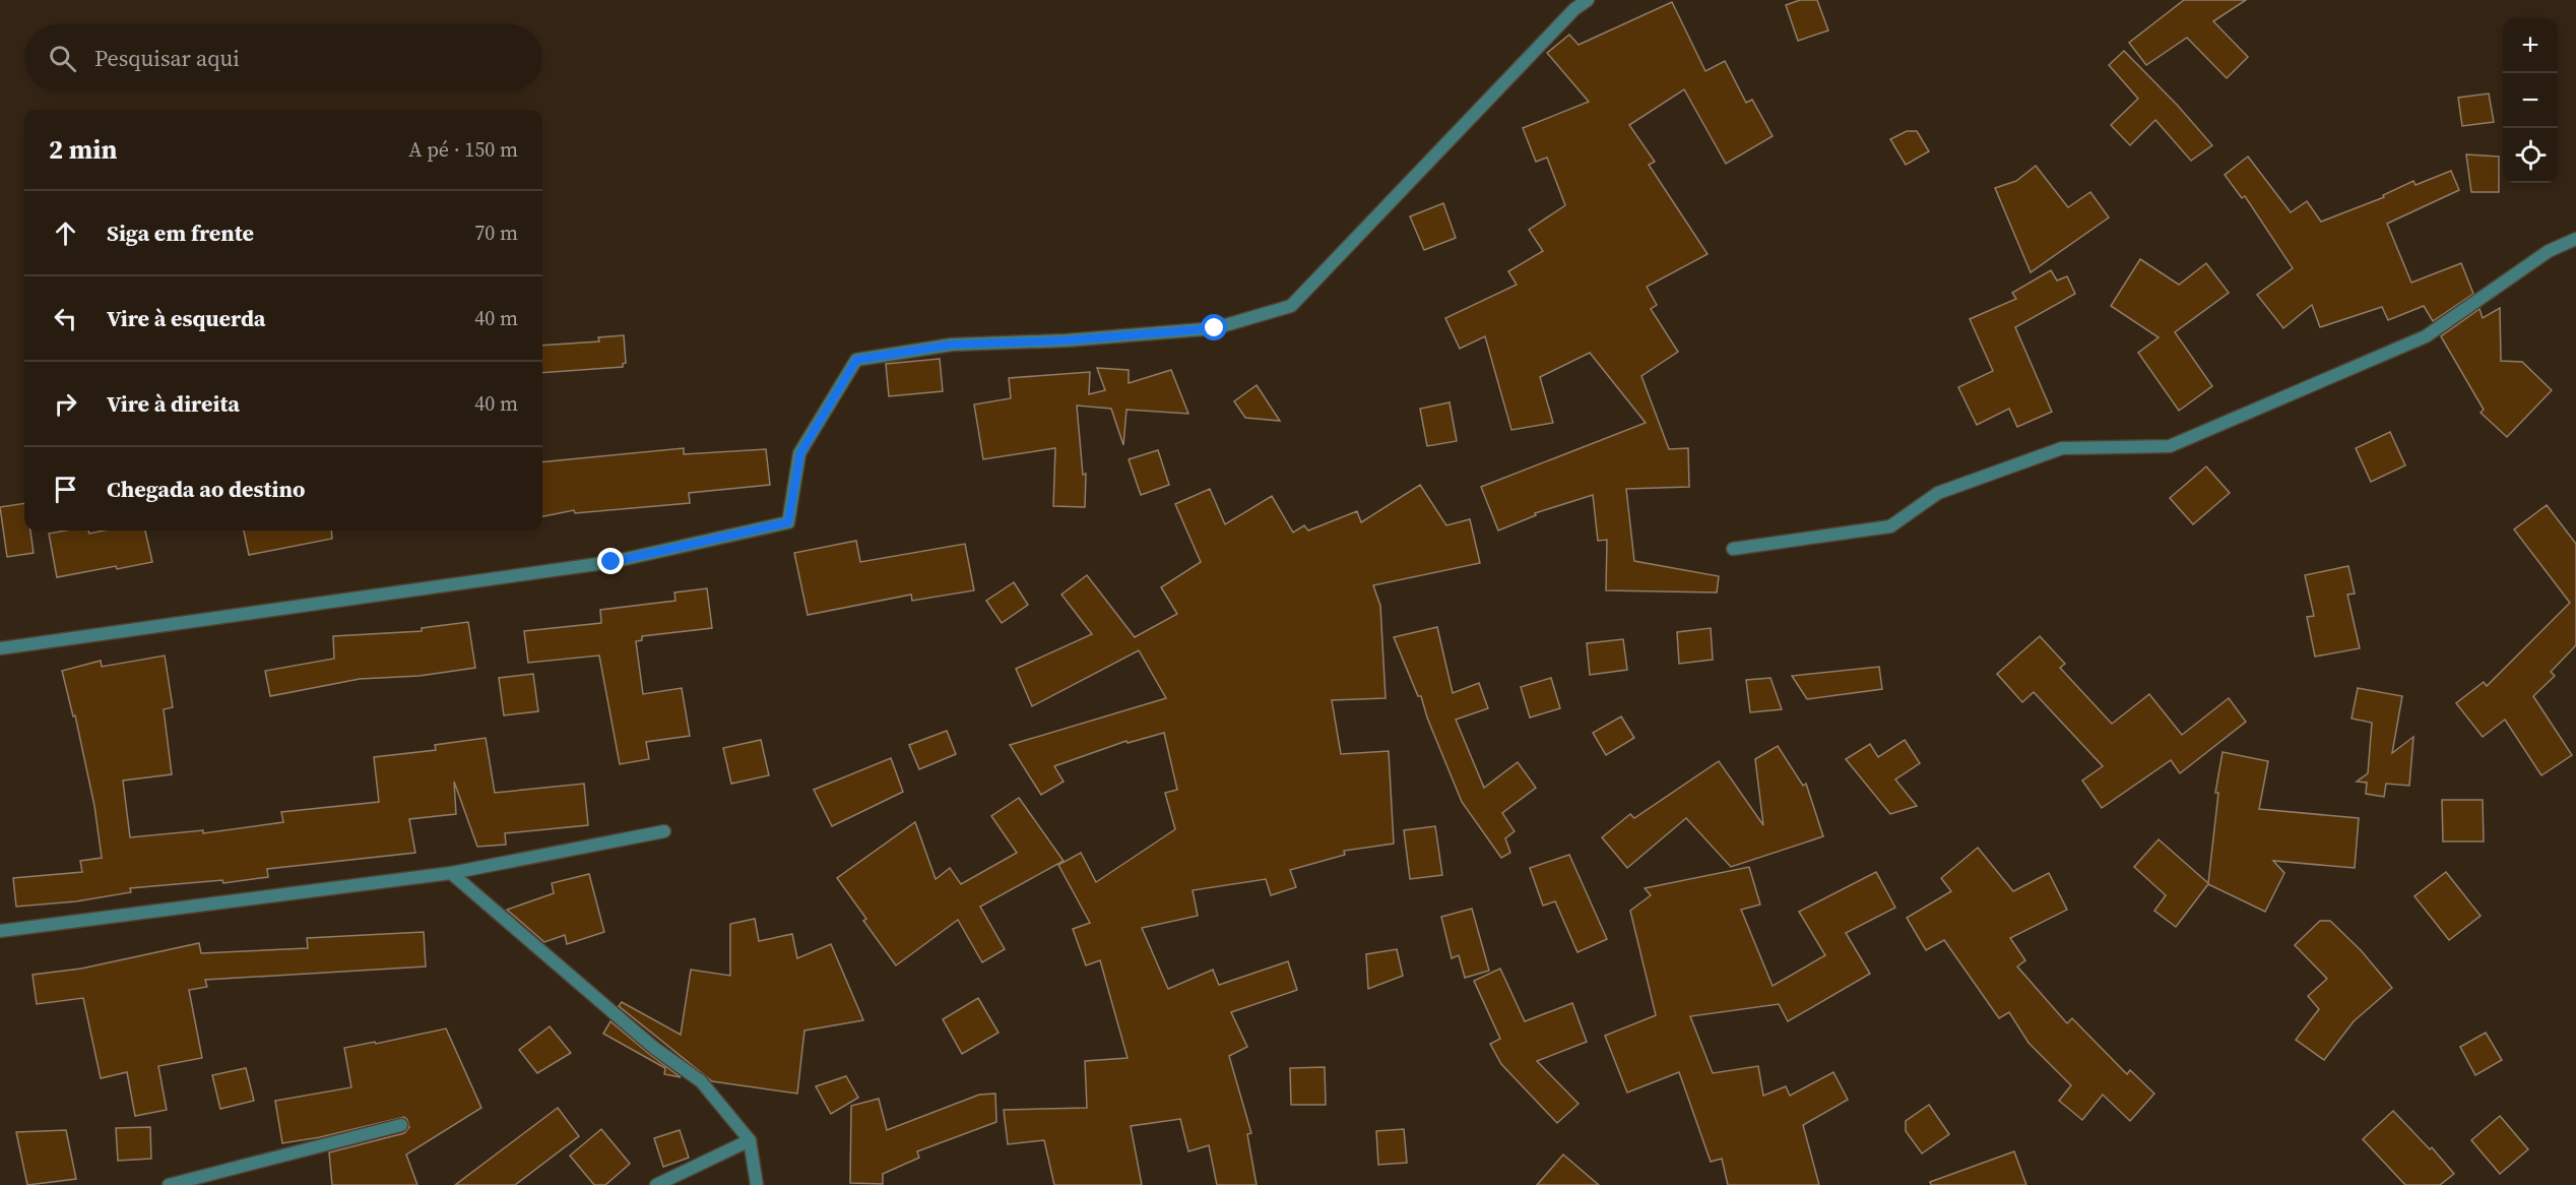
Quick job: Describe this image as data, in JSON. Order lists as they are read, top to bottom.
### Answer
{
  "page": {
    "map_buttons": ["+", "−"],
    "search": "Pesquisar aqui",
    "heading": ["2 min", "A pé · 150 m"],
    "list": [
      ["Siga em frente", "70 m"],
      ["Vire à esquerda", "40 m"],
      ["Vire à direita", "40 m"],
      "Chegada ao destino"
    ]
  }
}
